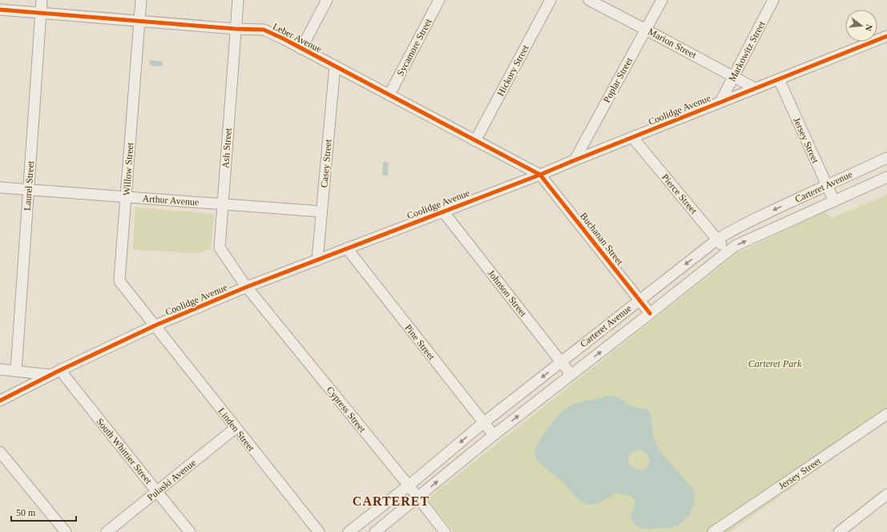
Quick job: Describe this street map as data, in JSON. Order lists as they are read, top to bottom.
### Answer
{
  "streets": {
    "street": [
      "Leber Avenue",
      "Marion Street",
      "Sycamore Street",
      "Markowitz Street",
      "Hickory Street",
      "Poplar Street",
      "Coolidge Avenue",
      "Jersey Street",
      "Ash Street",
      "Casey Street",
      "Willow Street",
      "Laurel Street",
      "Carteret Avenue",
      "Pierce Street",
      "Arthur Avenue",
      "Buchanan Street",
      "Johnson Street",
      "Pine Street",
      "Cypress Street",
      "Linden Street",
      "South Whittier Street",
      "Pulaski Avenue"
    ]
  },
  "crossings": [
    ["Leber Avenue", "Sycamore Street"],
    ["Leber Avenue", "Hickory Street"],
    ["Leber Avenue", "Coolidge Avenue"],
    ["Leber Avenue", "Ash Street"],
    ["Leber Avenue", "Casey Street"],
    ["Leber Avenue", "Willow Street"],
    ["Leber Avenue", "Laurel Street"],
    ["Leber Avenue", "Buchanan Street"],
    ["Marion Street", "Markowitz Street"],
    ["Marion Street", "Poplar Street"],
    ["Marion Street", "Coolidge Avenue"],
    ["Markowitz Street", "Coolidge Avenue"],
    ["Poplar Street", "Coolidge Avenue"],
    ["Coolidge Avenue", "Jersey Street"],
    ["Coolidge Avenue", "Ash Street"],
    ["Coolidge Avenue", "Casey Street"],
    ["Coolidge Avenue", "Willow Street"],
    ["Coolidge Avenue", "Pierce Street"],
    ["Coolidge Avenue", "Buchanan Street"],
    ["Coolidge Avenue", "Johnson Street"],
    ["Coolidge Avenue", "Pine Street"],
    ["Coolidge Avenue", "Cypress Street"],
    ["Coolidge Avenue", "Linden Street"],
    ["Coolidge Avenue", "South Whittier Street"],
    ["Jersey Street", "Carteret Avenue"],
    ["Ash Street", "Arthur Avenue"],
    ["Ash Street", "Cypress Street"],
    ["Casey Street", "Arthur Avenue"],
    ["Willow Street", "Arthur Avenue"],
    ["Willow Street", "Linden Street"],
    ["Laurel Street", "Arthur Avenue"],
    ["Carteret Avenue", "Pierce Street"],
    ["Carteret Avenue", "Buchanan Street"],
    ["Carteret Avenue", "Johnson Street"],
    ["Carteret Avenue", "Pine Street"],
    ["Carteret Avenue", "Cypress Street"],
    ["Linden Street", "Pulaski Avenue"],
    ["South Whittier Street", "Pulaski Avenue"]
  ],
  "districts": ["CARTERET"],
  "parks": ["Carteret Park"],
  "scale_bar": "50 m",
  "north": "right"
}
